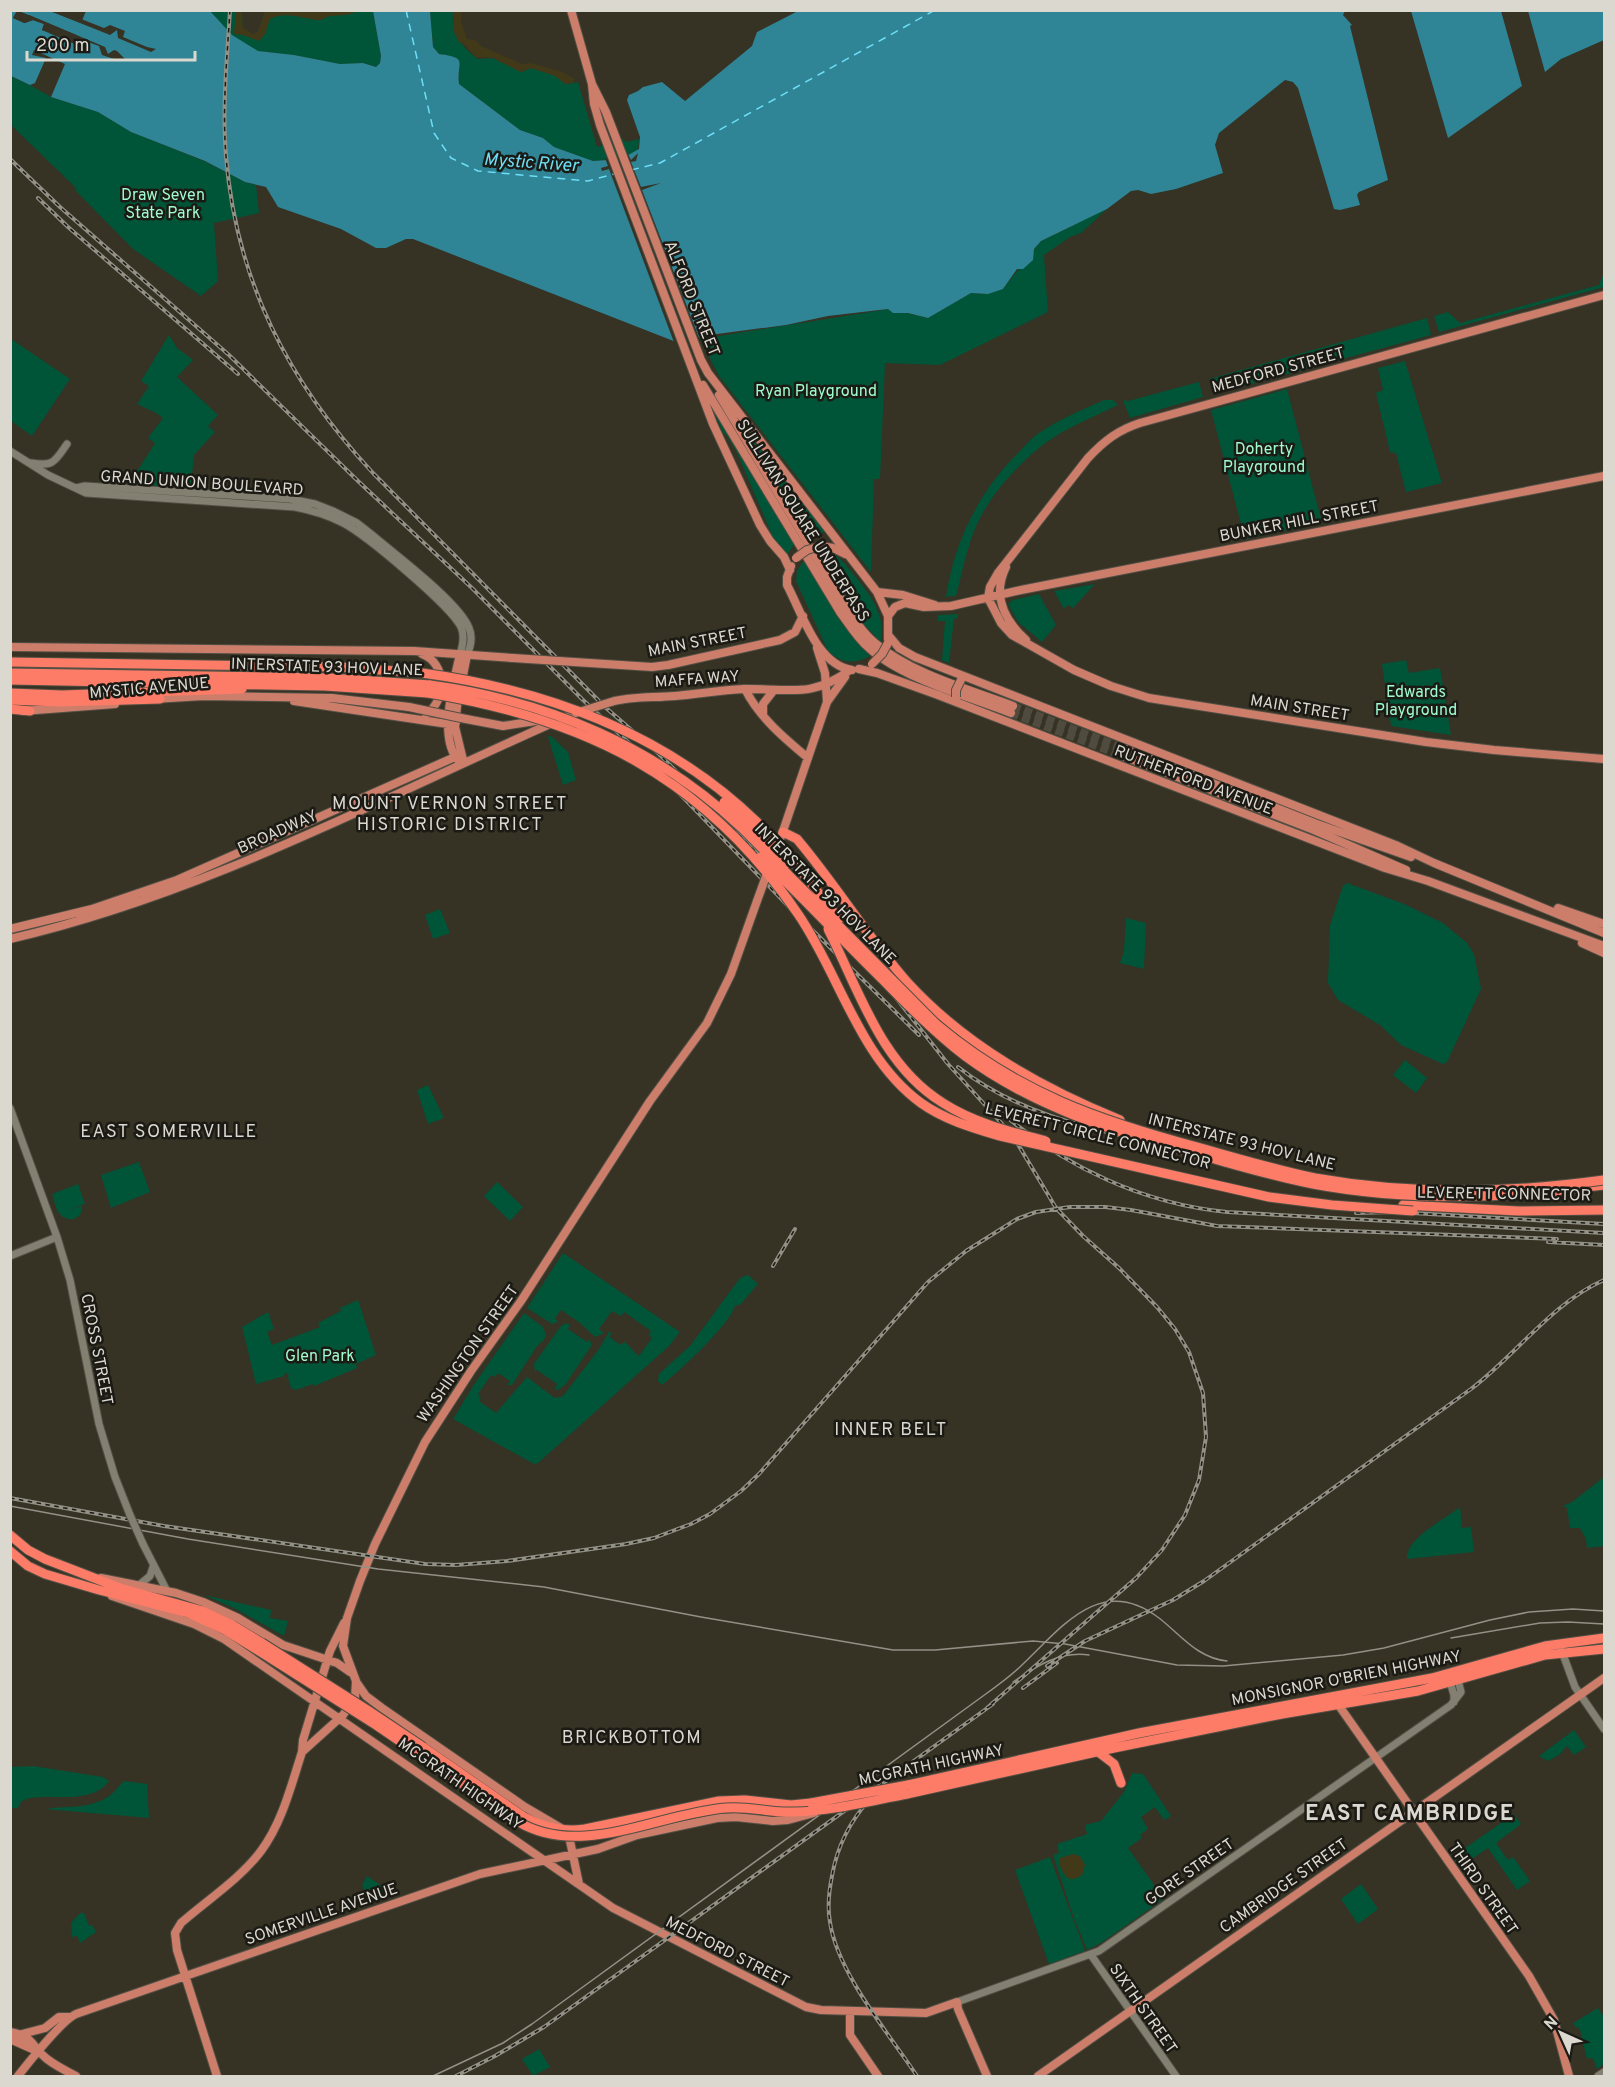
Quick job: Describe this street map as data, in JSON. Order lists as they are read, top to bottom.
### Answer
{
  "streets": {
    "highway": [
      "INTERSTATE 93 HOV LANE",
      "LEVERETT CIRCLE CONNECTOR",
      "LEVERETT CONNECTOR",
      "MONSIGNOR O'BRIEN HIGHWAY",
      "MCGRATH HIGHWAY"
    ],
    "main road": [
      "ALFORD STREET",
      "MEDFORD STREET",
      "SULLIVAN SQUARE UNDERPASS",
      "BUNKER HILL STREET",
      "MAIN STREET",
      "MAFFA WAY",
      "MYSTIC AVENUE",
      "RUTHERFORD AVENUE",
      "BROADWAY",
      "WASHINGTON STREET",
      "GORE STREET",
      "CAMBRIDGE STREET",
      "THIRD STREET",
      "SOMERVILLE AVENUE"
    ],
    "street": ["GRAND UNION BOULEVARD", "CROSS STREET", "SIXTH STREET"]
  },
  "crossings": [
    ["ALFORD STREET", "SULLIVAN SQUARE UNDERPASS"],
    ["ALFORD STREET", "MAIN STREET"],
    ["ALFORD STREET", "MAFFA WAY"],
    ["ALFORD STREET", "RUTHERFORD AVENUE"],
    ["MEDFORD STREET", "BUNKER HILL STREET"],
    ["MEDFORD STREET", "MAIN STREET"],
    ["MEDFORD STREET", "MCGRATH HIGHWAY"],
    ["MEDFORD STREET", "GORE STREET"],
    ["MEDFORD STREET", "SOMERVILLE AVENUE"],
    ["GRAND UNION BOULEVARD", "MYSTIC AVENUE"],
    ["BUNKER HILL STREET", "MAIN STREET"],
    ["MAIN STREET", "MAFFA WAY"],
    ["MAIN STREET", "MYSTIC AVENUE"],
    ["MAIN STREET", "RUTHERFORD AVENUE"],
    ["MAFFA WAY", "MYSTIC AVENUE"],
    ["MAFFA WAY", "RUTHERFORD AVENUE"],
    ["MAFFA WAY", "BROADWAY"],
    ["LEVERETT CIRCLE CONNECTOR", "LEVERETT CONNECTOR"],
    ["CROSS STREET", "MCGRATH HIGHWAY"],
    ["WASHINGTON STREET", "MCGRATH HIGHWAY"],
    ["WASHINGTON STREET", "SOMERVILLE AVENUE"],
    ["MONSIGNOR O'BRIEN HIGHWAY", "MCGRATH HIGHWAY"],
    ["MONSIGNOR O'BRIEN HIGHWAY", "GORE STREET"],
    ["MONSIGNOR O'BRIEN HIGHWAY", "THIRD STREET"],
    ["MCGRATH HIGHWAY", "SOMERVILLE AVENUE"],
    ["GORE STREET", "THIRD STREET"],
    ["GORE STREET", "SIXTH STREET"],
    ["CAMBRIDGE STREET", "THIRD STREET"],
    ["CAMBRIDGE STREET", "SIXTH STREET"]
  ],
  "districts": [
    "MOUNT VERNON STREET HISTORIC DISTRICT",
    "EAST SOMERVILLE",
    "INNER BELT",
    "BRICKBOTTOM",
    "EAST CAMBRIDGE"
  ],
  "water": ["Mystic River"],
  "parks": [
    "Draw Seven State Park",
    "Ryan Playground",
    "Doherty Playground",
    "Edwards Playground",
    "Glen Park"
  ],
  "scale_bar": "200 m",
  "north": "top left"
}
